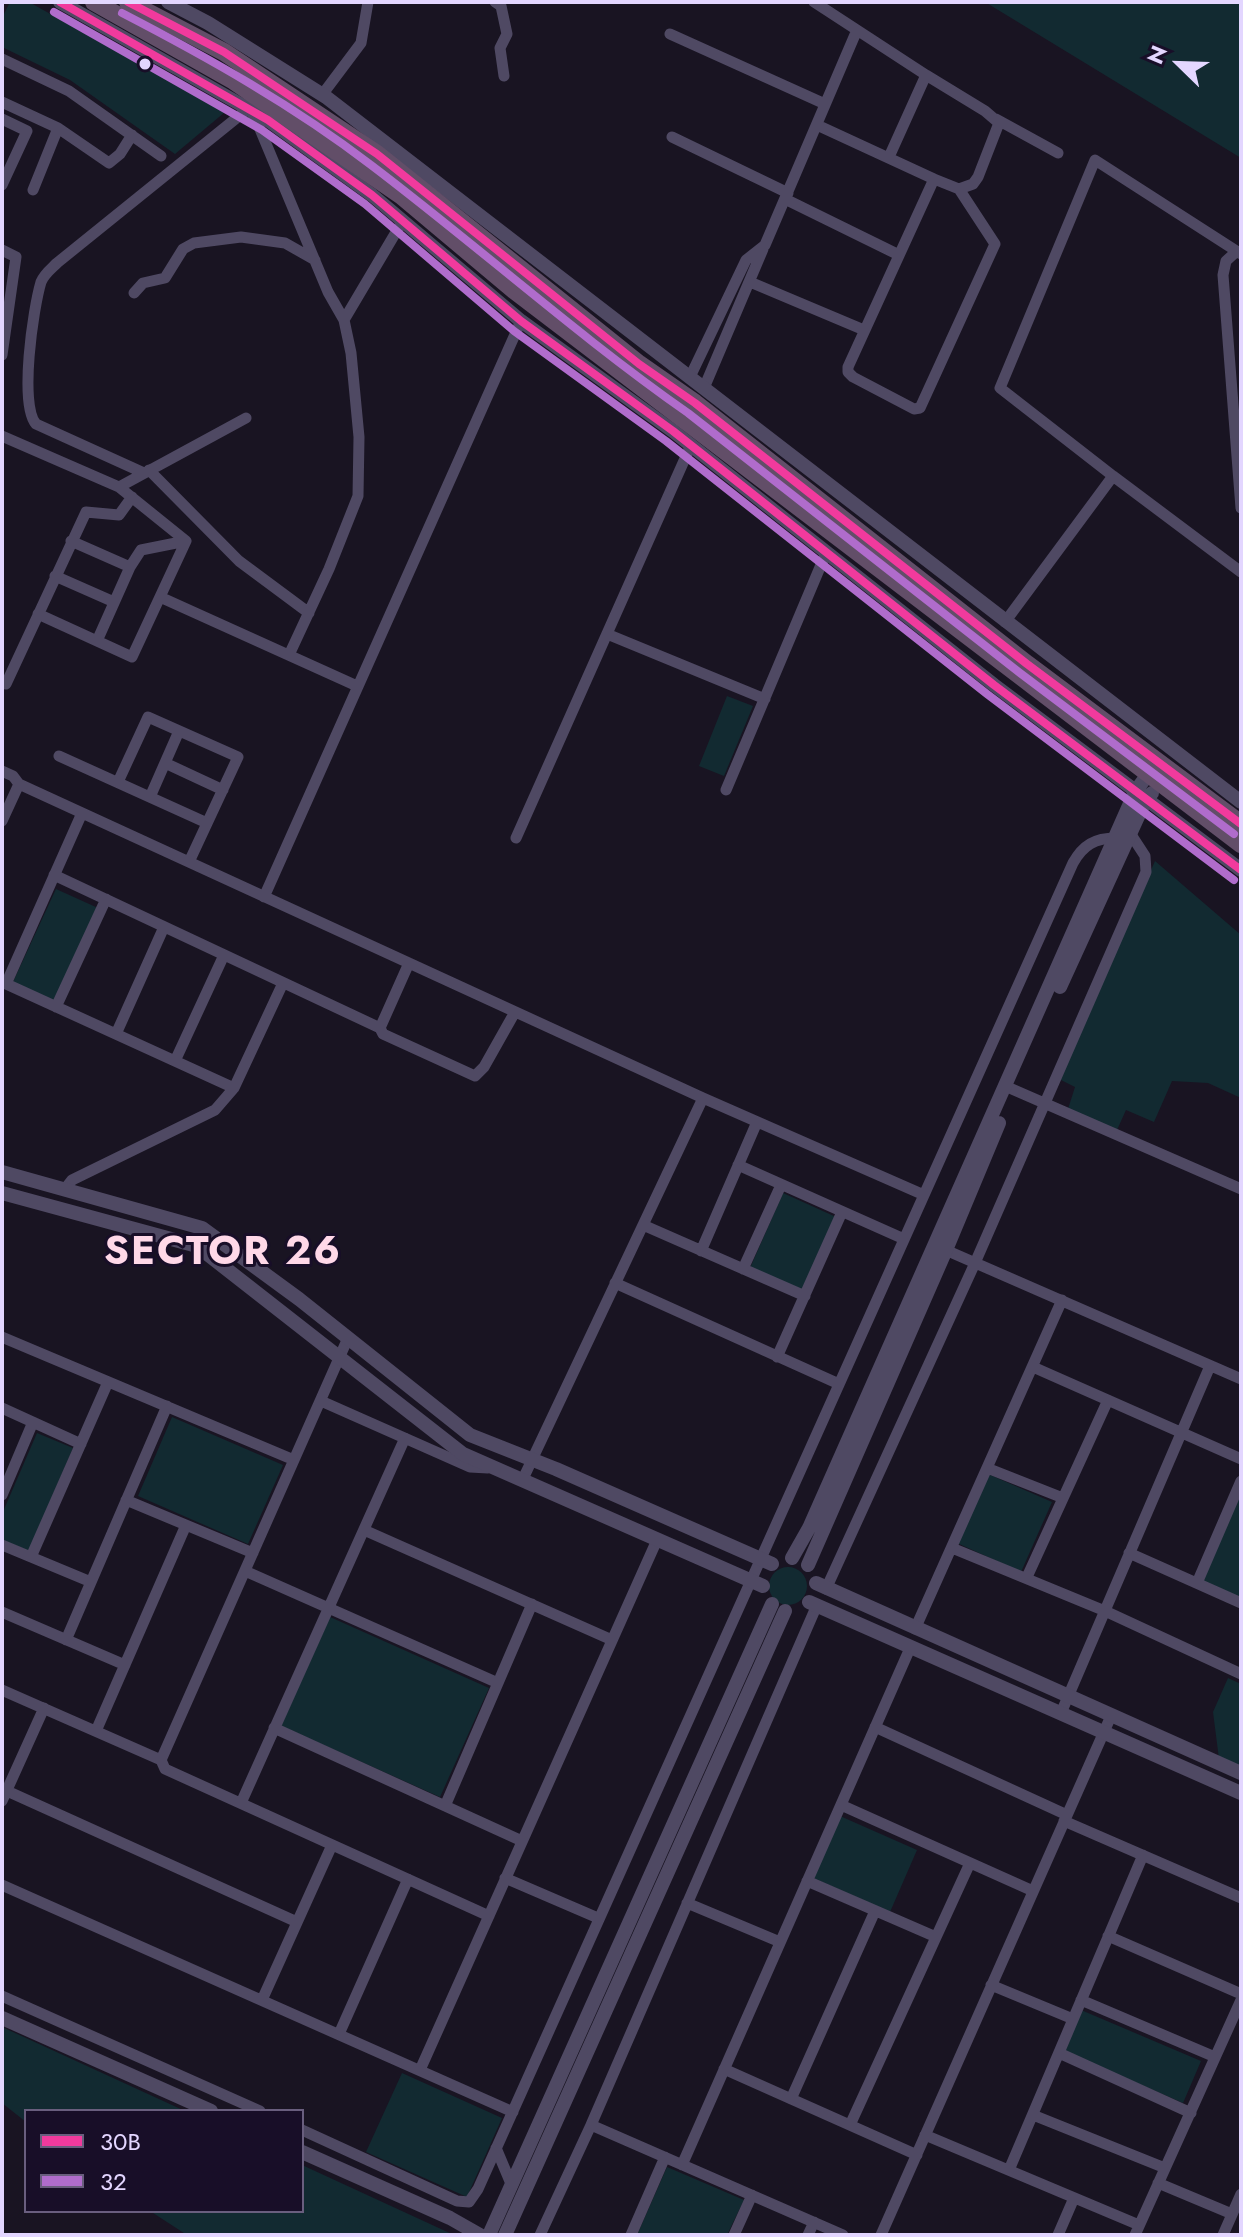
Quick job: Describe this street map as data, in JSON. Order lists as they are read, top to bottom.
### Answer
{
  "districts": ["SECTOR 26"],
  "lines": ["transit line 30B", "transit line 32"],
  "legend": ["30B", "32"],
  "north": "top left"
}
